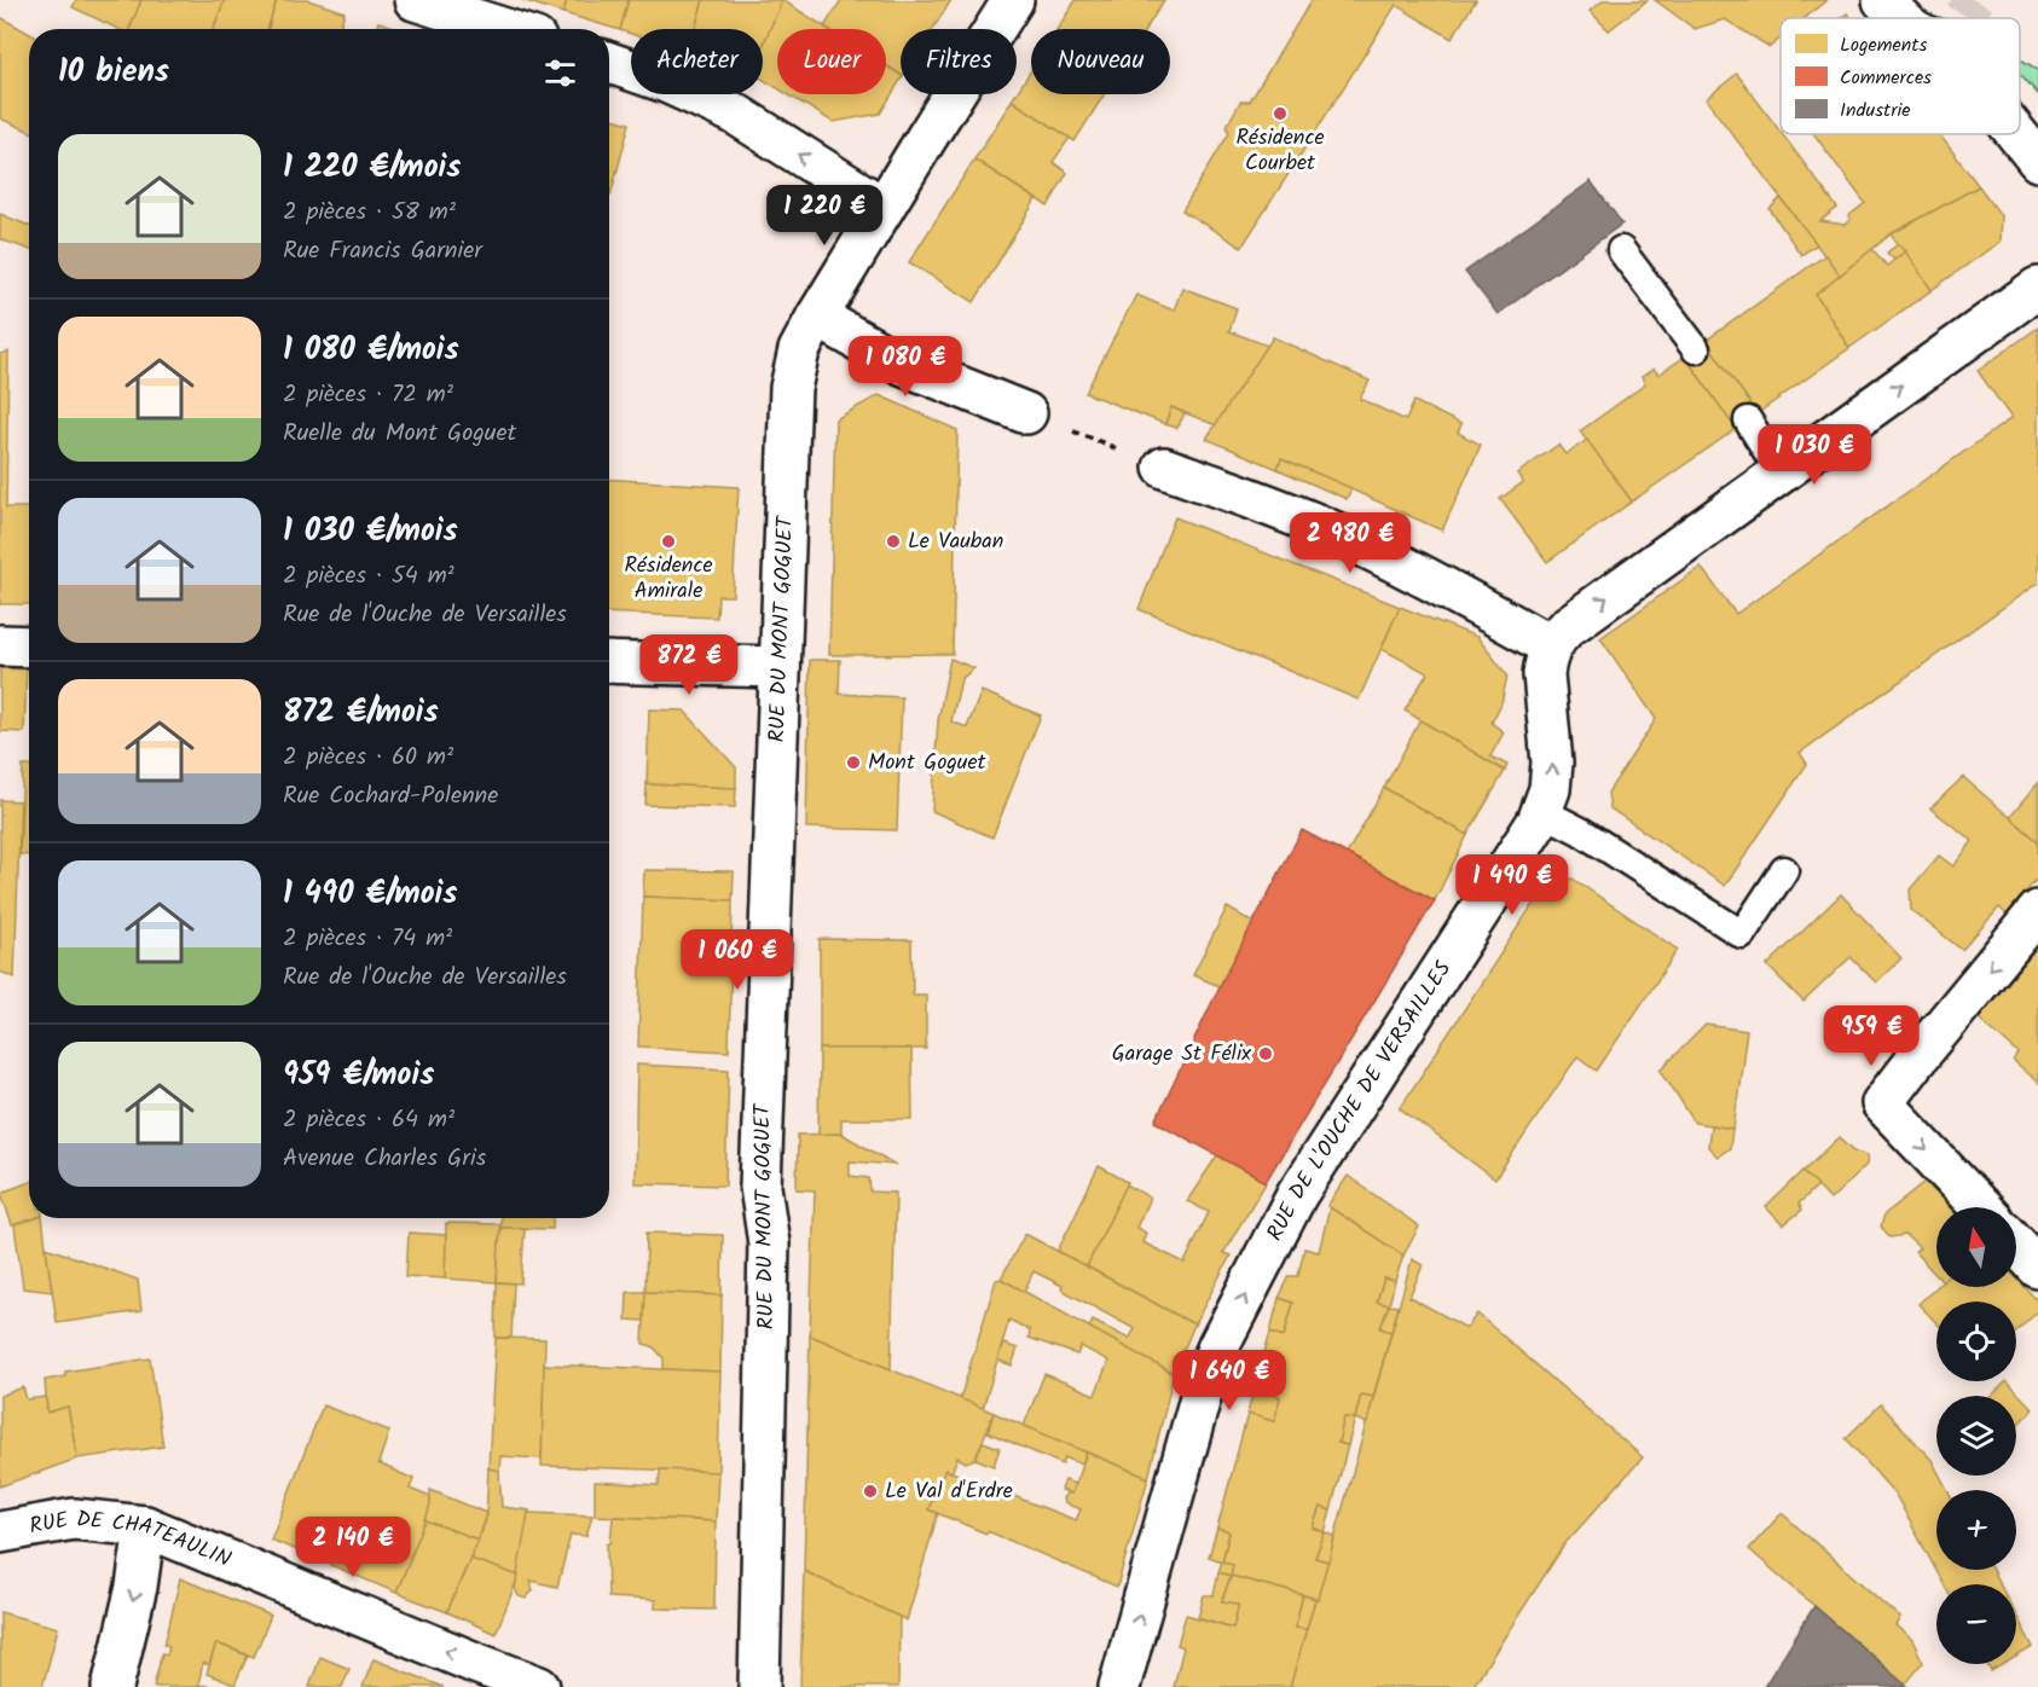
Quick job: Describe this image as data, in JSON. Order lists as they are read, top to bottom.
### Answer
{
  "streets": {
    "street": ["RUE DU MONT GOGUET", "RUE DE L'OUCHE DE VERSAILLES", "RUE DE CHATEAULIN"]
  },
  "one_way": ["RUE DE L'OUCHE DE VERSAILLES", "RUE DE CHATEAULIN"],
  "places": [
    "Résidence Courbet",
    "Résidence Amirale",
    "Le Vauban",
    "Mont Goguet",
    "Garage St Félix",
    "Le Val d'Erdre"
  ],
  "legend": ["Logements", "Commerces", "Industrie"],
  "north": "top",
  "page": {
    "chip": [
      "Acheter",
      "Louer",
      "Filtres",
      "Nouveau"
    ],
    "heading": "10 biens",
    "list": [
      {
        "name": "1 220 €/mois",
        "note": "2 pièces · 58 m² · Rue Francis Garnier"
      },
      {
        "name": "1 080 €/mois",
        "note": "2 pièces · 72 m² · Ruelle du Mont Goguet"
      },
      {
        "name": "1 030 €/mois",
        "note": "2 pièces · 54 m² · Rue de l'Ouche de Versailles"
      },
      {
        "name": "872 €/mois",
        "note": "2 pièces · 60 m² · Rue Cochard-Polenne"
      },
      {
        "name": "1 490 €/mois",
        "note": "2 pièces · 74 m² · Rue de l'Ouche de Versailles"
      },
      {
        "name": "959 €/mois",
        "note": "2 pièces · 64 m² · Avenue Charles Gris"
      }
    ],
    "price": [
      "1 220 €",
      "1 080 €",
      "1 030 €",
      "2 980 €",
      "872 €",
      "1 490 €",
      "1 060 €",
      "959 €",
      "1 640 €",
      "2 140 €"
    ],
    "map_buttons": ["+", "−"]
  }
}
